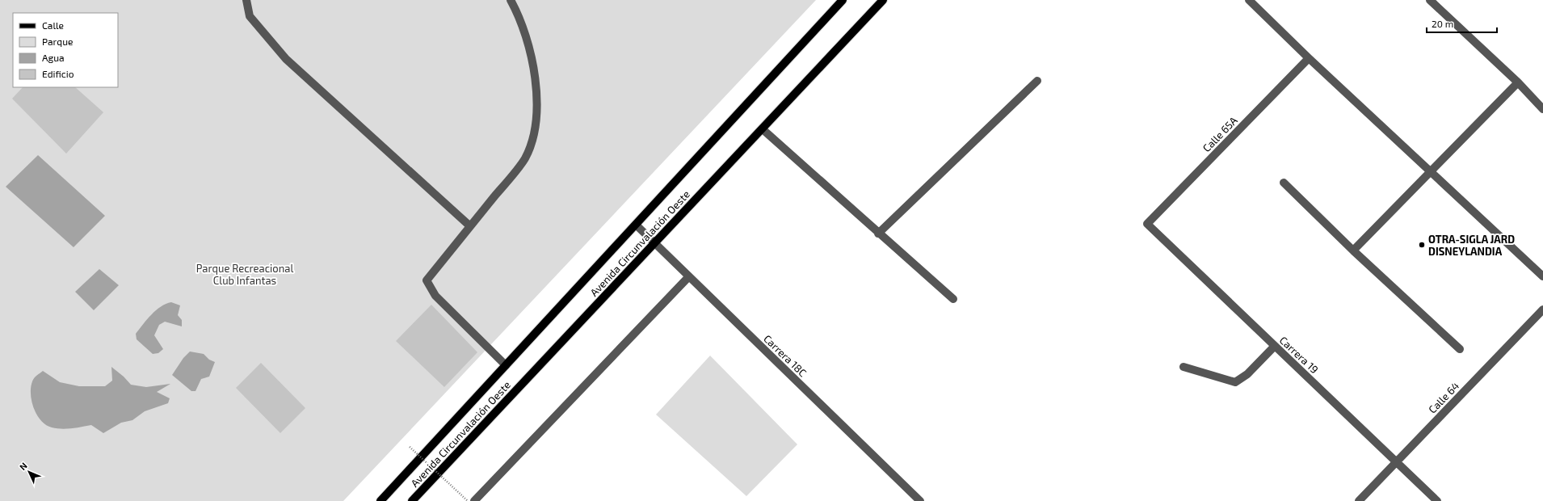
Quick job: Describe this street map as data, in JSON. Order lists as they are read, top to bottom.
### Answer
{
  "streets": {
    "main road": ["Avenida Circunvalación Oeste"],
    "street": [
      "Calle 65A",
      "Carrera 19",
      "Carrera 18C",
      "Calle 64"
    ]
  },
  "crossings": [
    ["Calle 65A", "Carrera 19"],
    ["Avenida Circunvalación Oeste", "Carrera 18C"],
    ["Carrera 19", "Calle 64"]
  ],
  "parks": ["Parque Recreacional Club Infantas"],
  "places": ["OTRA-SIGLA JARD DISNEYLANDIA"],
  "legend": [
    "Calle",
    "Parque",
    "Agua",
    "Edificio"
  ],
  "scale_bar": "20 m",
  "north": "top left"
}
